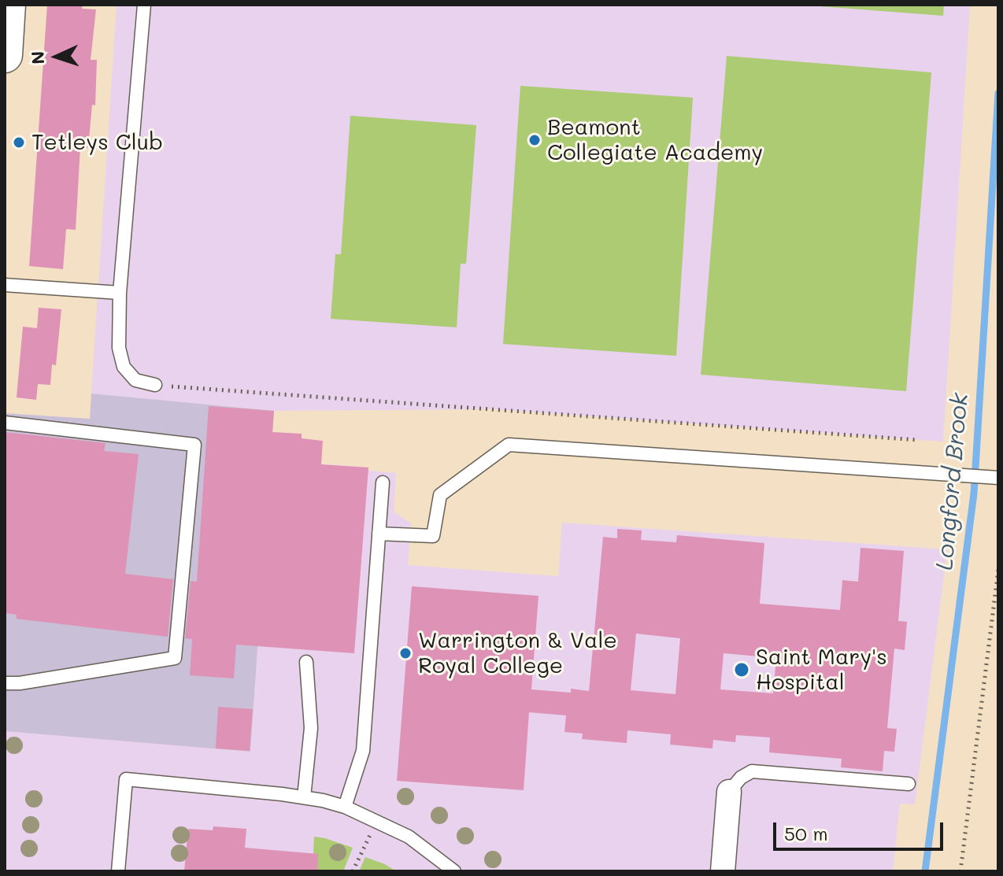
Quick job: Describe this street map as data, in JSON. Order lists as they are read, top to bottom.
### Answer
{
  "water": ["Longford Brook"],
  "places": [
    "Beamont Collegiate Academy",
    "Tetleys Club",
    "Warrington & Vale Royal College",
    "Saint Mary's Hospital"
  ],
  "scale_bar": "50 m",
  "north": "left"
}
